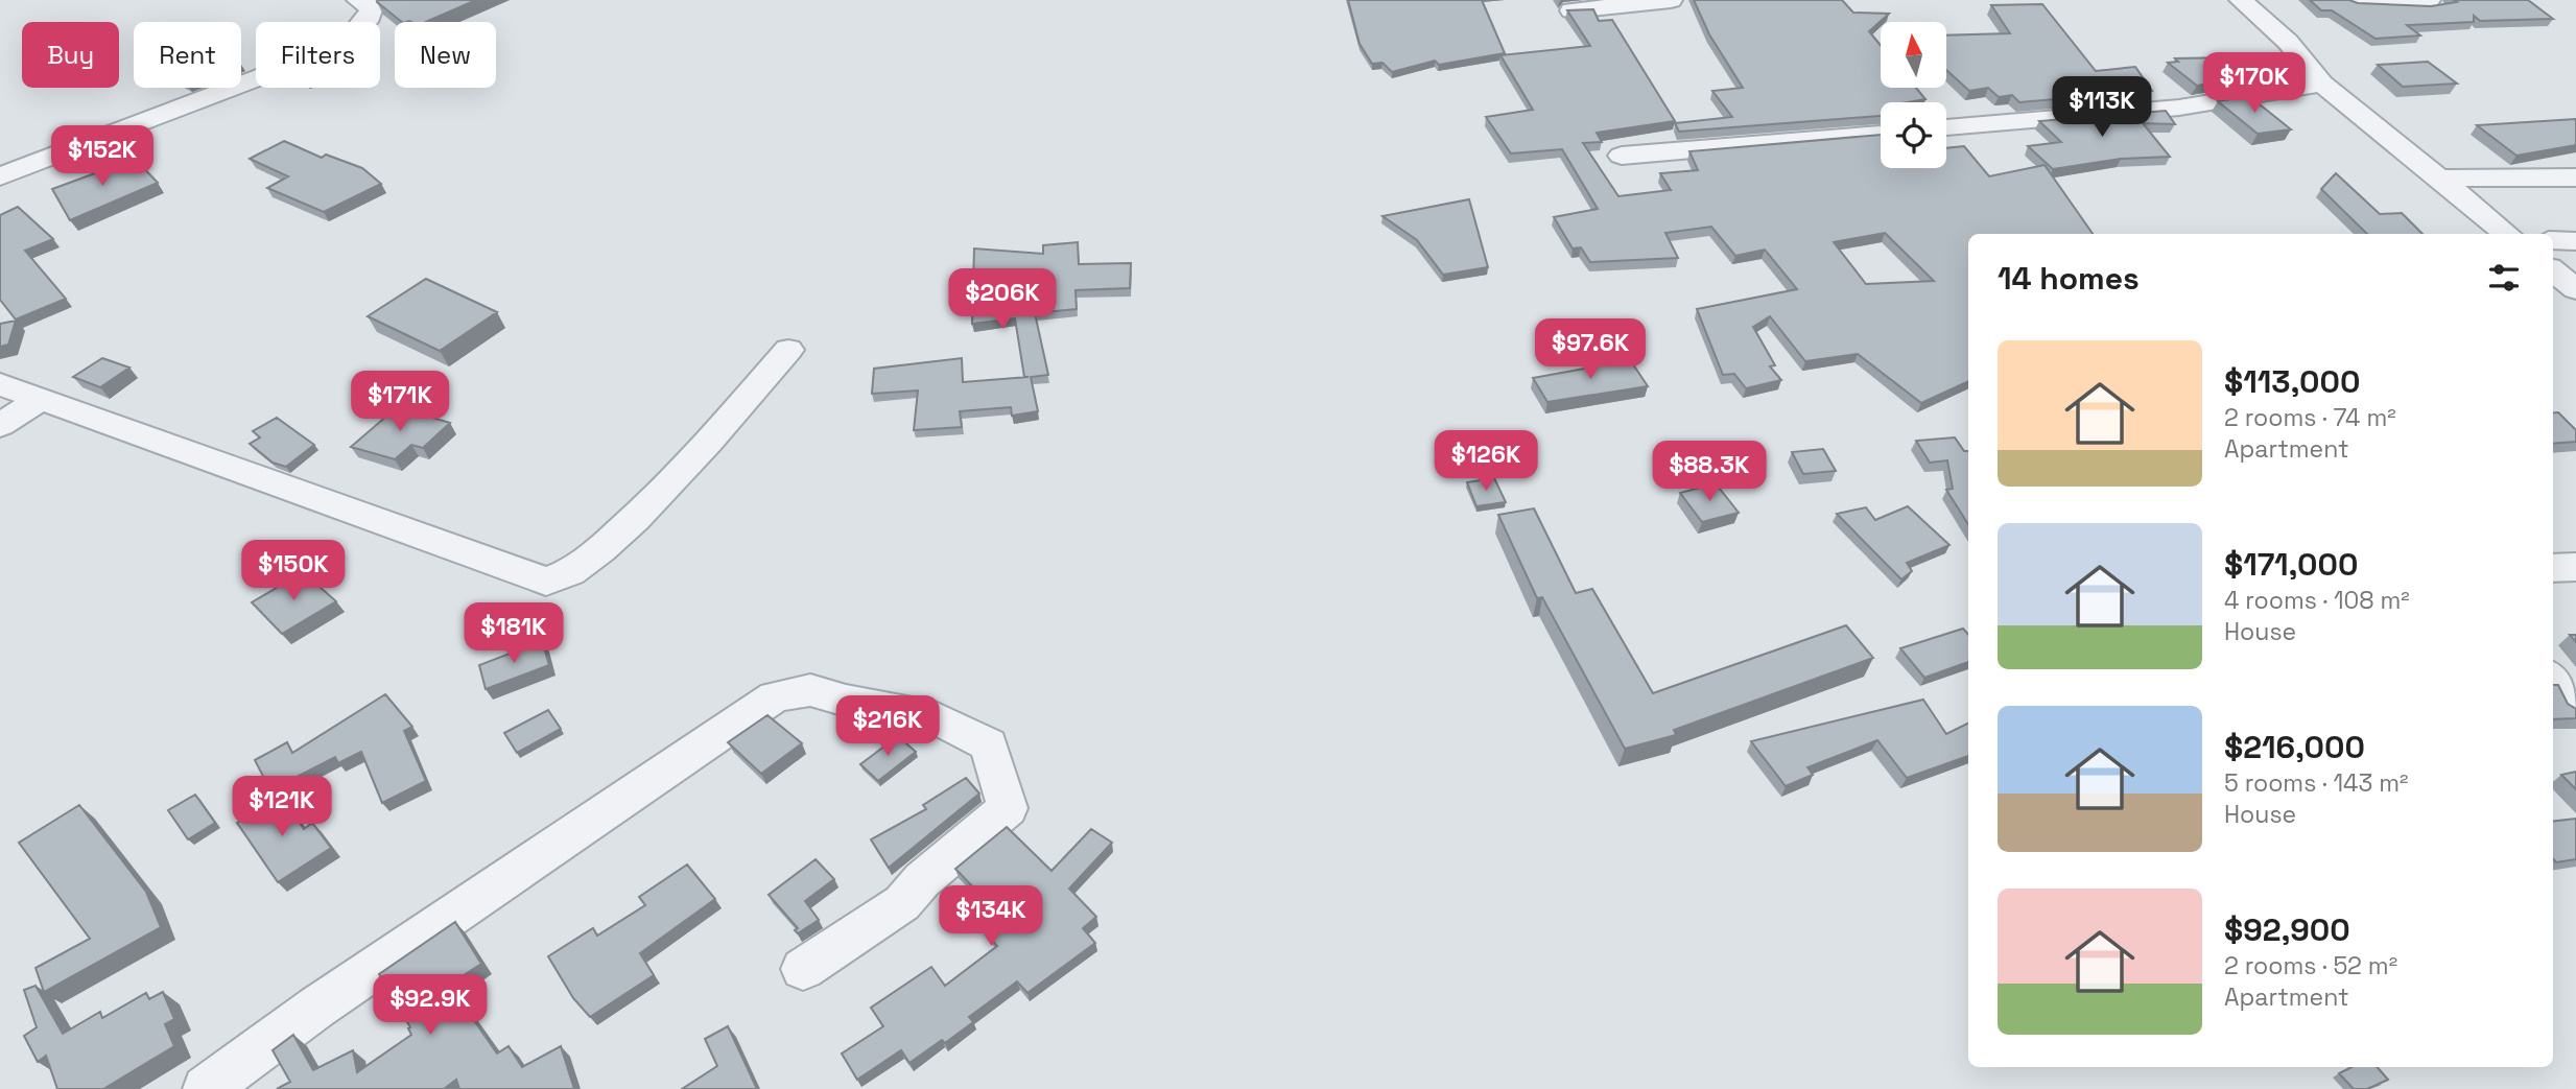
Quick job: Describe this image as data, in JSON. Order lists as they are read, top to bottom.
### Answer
{
  "north": "top",
  "page": {
    "chip": [
      "Buy",
      "Rent",
      "Filters",
      "New"
    ],
    "price": [
      "$170K",
      "$113K",
      "$152K",
      "$206K",
      "$97.6K",
      "$171K",
      "$126K",
      "$88.3K",
      "$150K",
      "$181K",
      "$216K",
      "$121K",
      "$134K",
      "$92.9K"
    ],
    "heading": "14 homes",
    "list": [
      {
        "name": "$113,000",
        "note": "2 rooms · 74 m² · Apartment"
      },
      {
        "name": "$171,000",
        "note": "4 rooms · 108 m² · House"
      },
      {
        "name": "$216,000",
        "note": "5 rooms · 143 m² · House"
      },
      {
        "name": "$92,900",
        "note": "2 rooms · 52 m² · Apartment"
      }
    ]
  }
}
